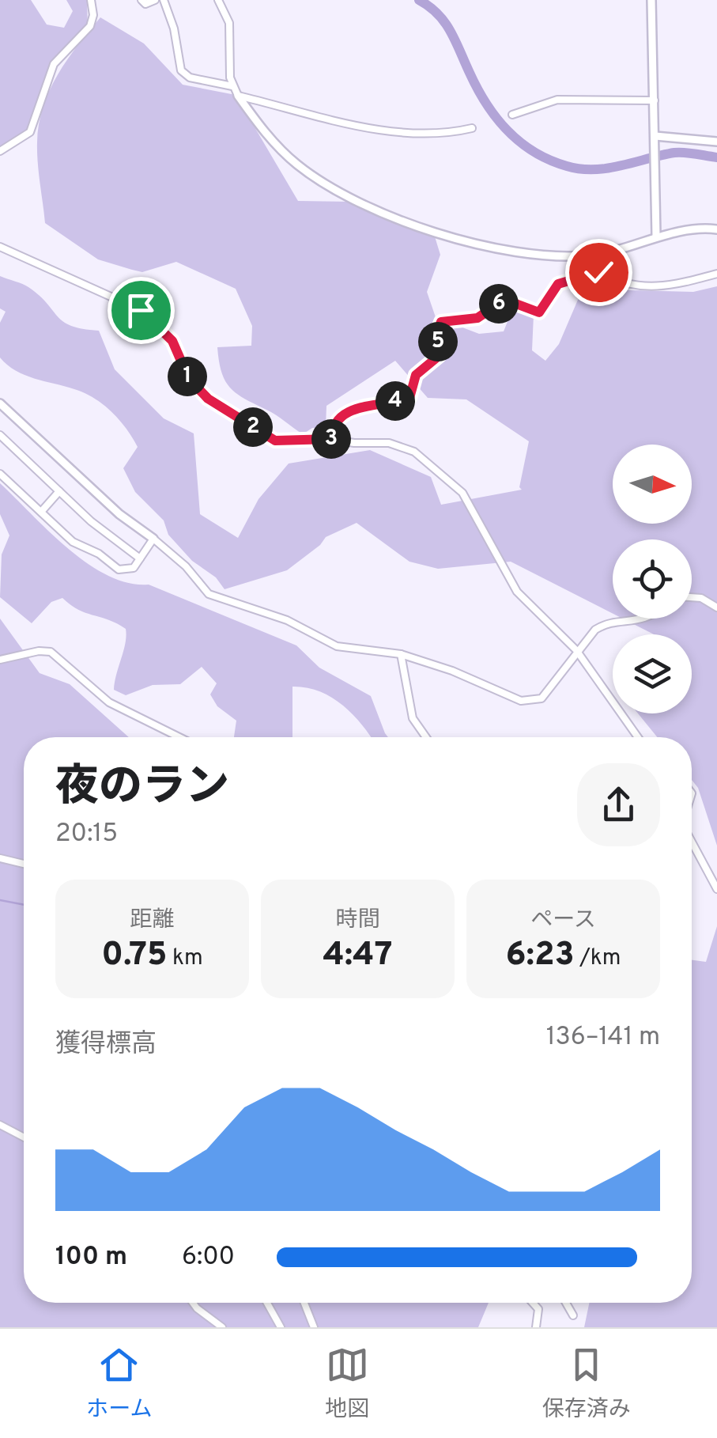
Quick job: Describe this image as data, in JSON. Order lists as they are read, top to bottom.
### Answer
{
  "north": "right",
  "page": {
    "pins": [
      "6",
      "5",
      "1",
      "4",
      "2",
      "3"
    ],
    "heading": ["夜のラン", "20:15"],
    "stats": [
      ["距離", "0.75 km"],
      ["時間", "4:47"],
      ["ペース", "6:23 /km"]
    ],
    "chart": ["獲得標高", "136–141 m"],
    "list": [
      {
        "name": "100 m",
        "note": "6:00"
      }
    ],
    "tabs": ["ホーム", "地図", "保存済み"]
  }
}
